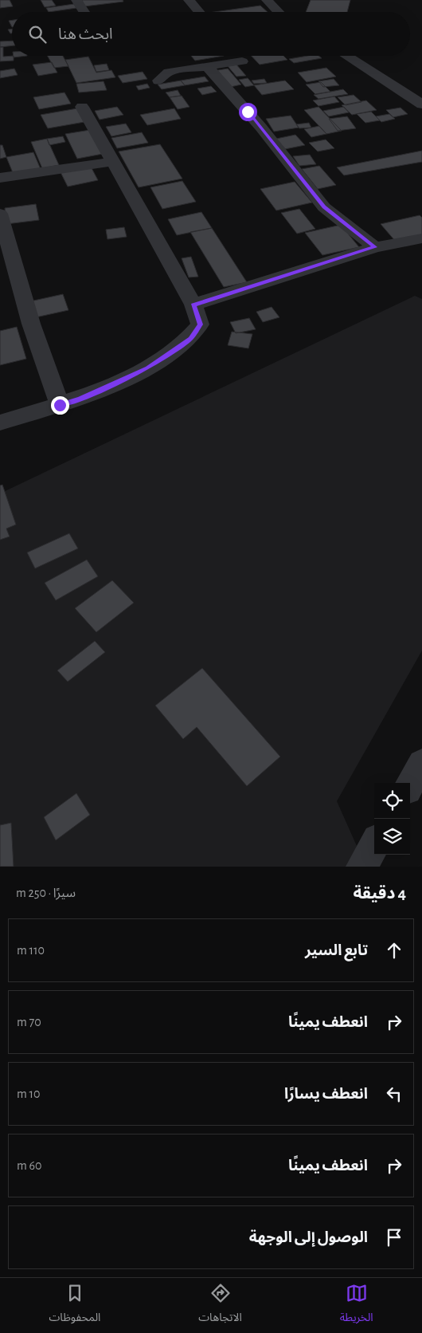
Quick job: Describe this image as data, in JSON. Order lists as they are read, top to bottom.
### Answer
{
  "page": {
    "search": "ابحث هنا",
    "heading": ["4 دقيقة", "سيرًا · 250 m"],
    "list": [
      ["تابع السير", "110 m"],
      ["انعطف يمينًا", "70 m"],
      ["انعطف يسارًا", "10 m"],
      ["انعطف يمينًا", "60 m"],
      "الوصول إلى الوجهة"
    ],
    "nav": ["الخريطة", "الاتجاهات", "المحفوظات"]
  }
}
